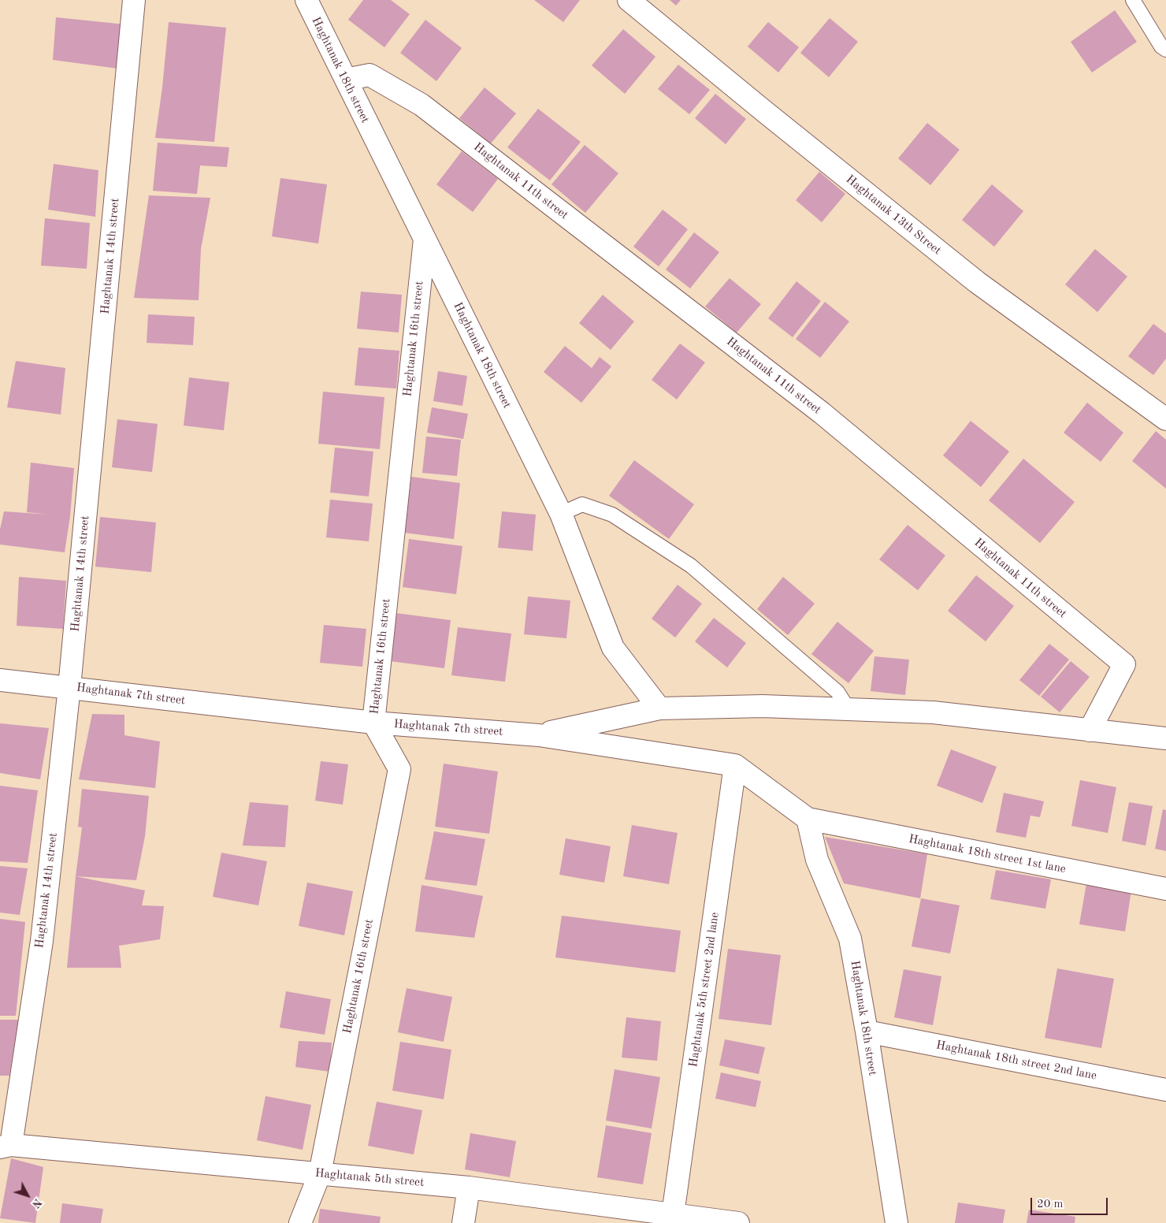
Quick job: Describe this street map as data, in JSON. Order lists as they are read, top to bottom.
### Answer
{
  "streets": {
    "street": [
      "Haghtanak 18th street",
      "Haghtanak 11th street",
      "Haghtanak 13th Street",
      "Haghtanak 14th street",
      "Haghtanak 16th street",
      "Haghtanak 7th street",
      "Haghtanak 18th street 1st lane",
      "Haghtanak 5th street 2nd lane",
      "Haghtanak 18th street 2nd lane",
      "Haghtanak 5th street"
    ]
  },
  "crossings": [
    ["Haghtanak 18th street", "Haghtanak 11th street"],
    ["Haghtanak 18th street", "Haghtanak 16th street"],
    ["Haghtanak 18th street", "Haghtanak 7th street"],
    ["Haghtanak 18th street", "Haghtanak 18th street 1st lane"],
    ["Haghtanak 18th street", "Haghtanak 18th street 2nd lane"],
    ["Haghtanak 14th street", "Haghtanak 7th street"],
    ["Haghtanak 14th street", "Haghtanak 5th street"],
    ["Haghtanak 16th street", "Haghtanak 7th street"],
    ["Haghtanak 16th street", "Haghtanak 5th street"],
    ["Haghtanak 7th street", "Haghtanak 18th street 1st lane"],
    ["Haghtanak 7th street", "Haghtanak 5th street 2nd lane"],
    ["Haghtanak 5th street 2nd lane", "Haghtanak 5th street"]
  ],
  "scale_bar": "20 m",
  "north": "bottom right"
}
